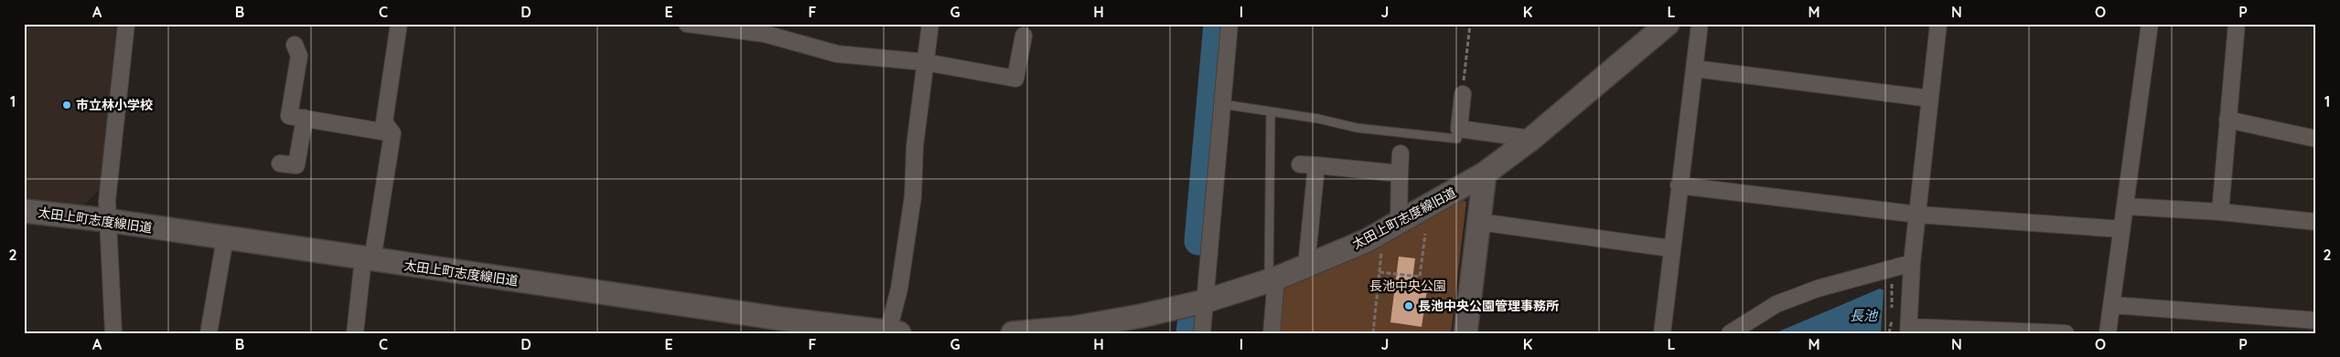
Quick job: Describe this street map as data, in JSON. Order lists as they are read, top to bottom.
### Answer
{
  "streets": {
    "street": ["太田上町志度線旧道"]
  },
  "water": ["長池"],
  "parks": ["長池中央公園"],
  "places": ["市立林小学校", "長池中央公園管理事務所"],
  "grid": {
    "columns": [
      "A",
      "B",
      "C",
      "D",
      "E",
      "F",
      "G",
      "H",
      "I",
      "J",
      "K",
      "L",
      "M",
      "N",
      "O",
      "P"
    ],
    "rows": ["1", "2"]
  }
}
